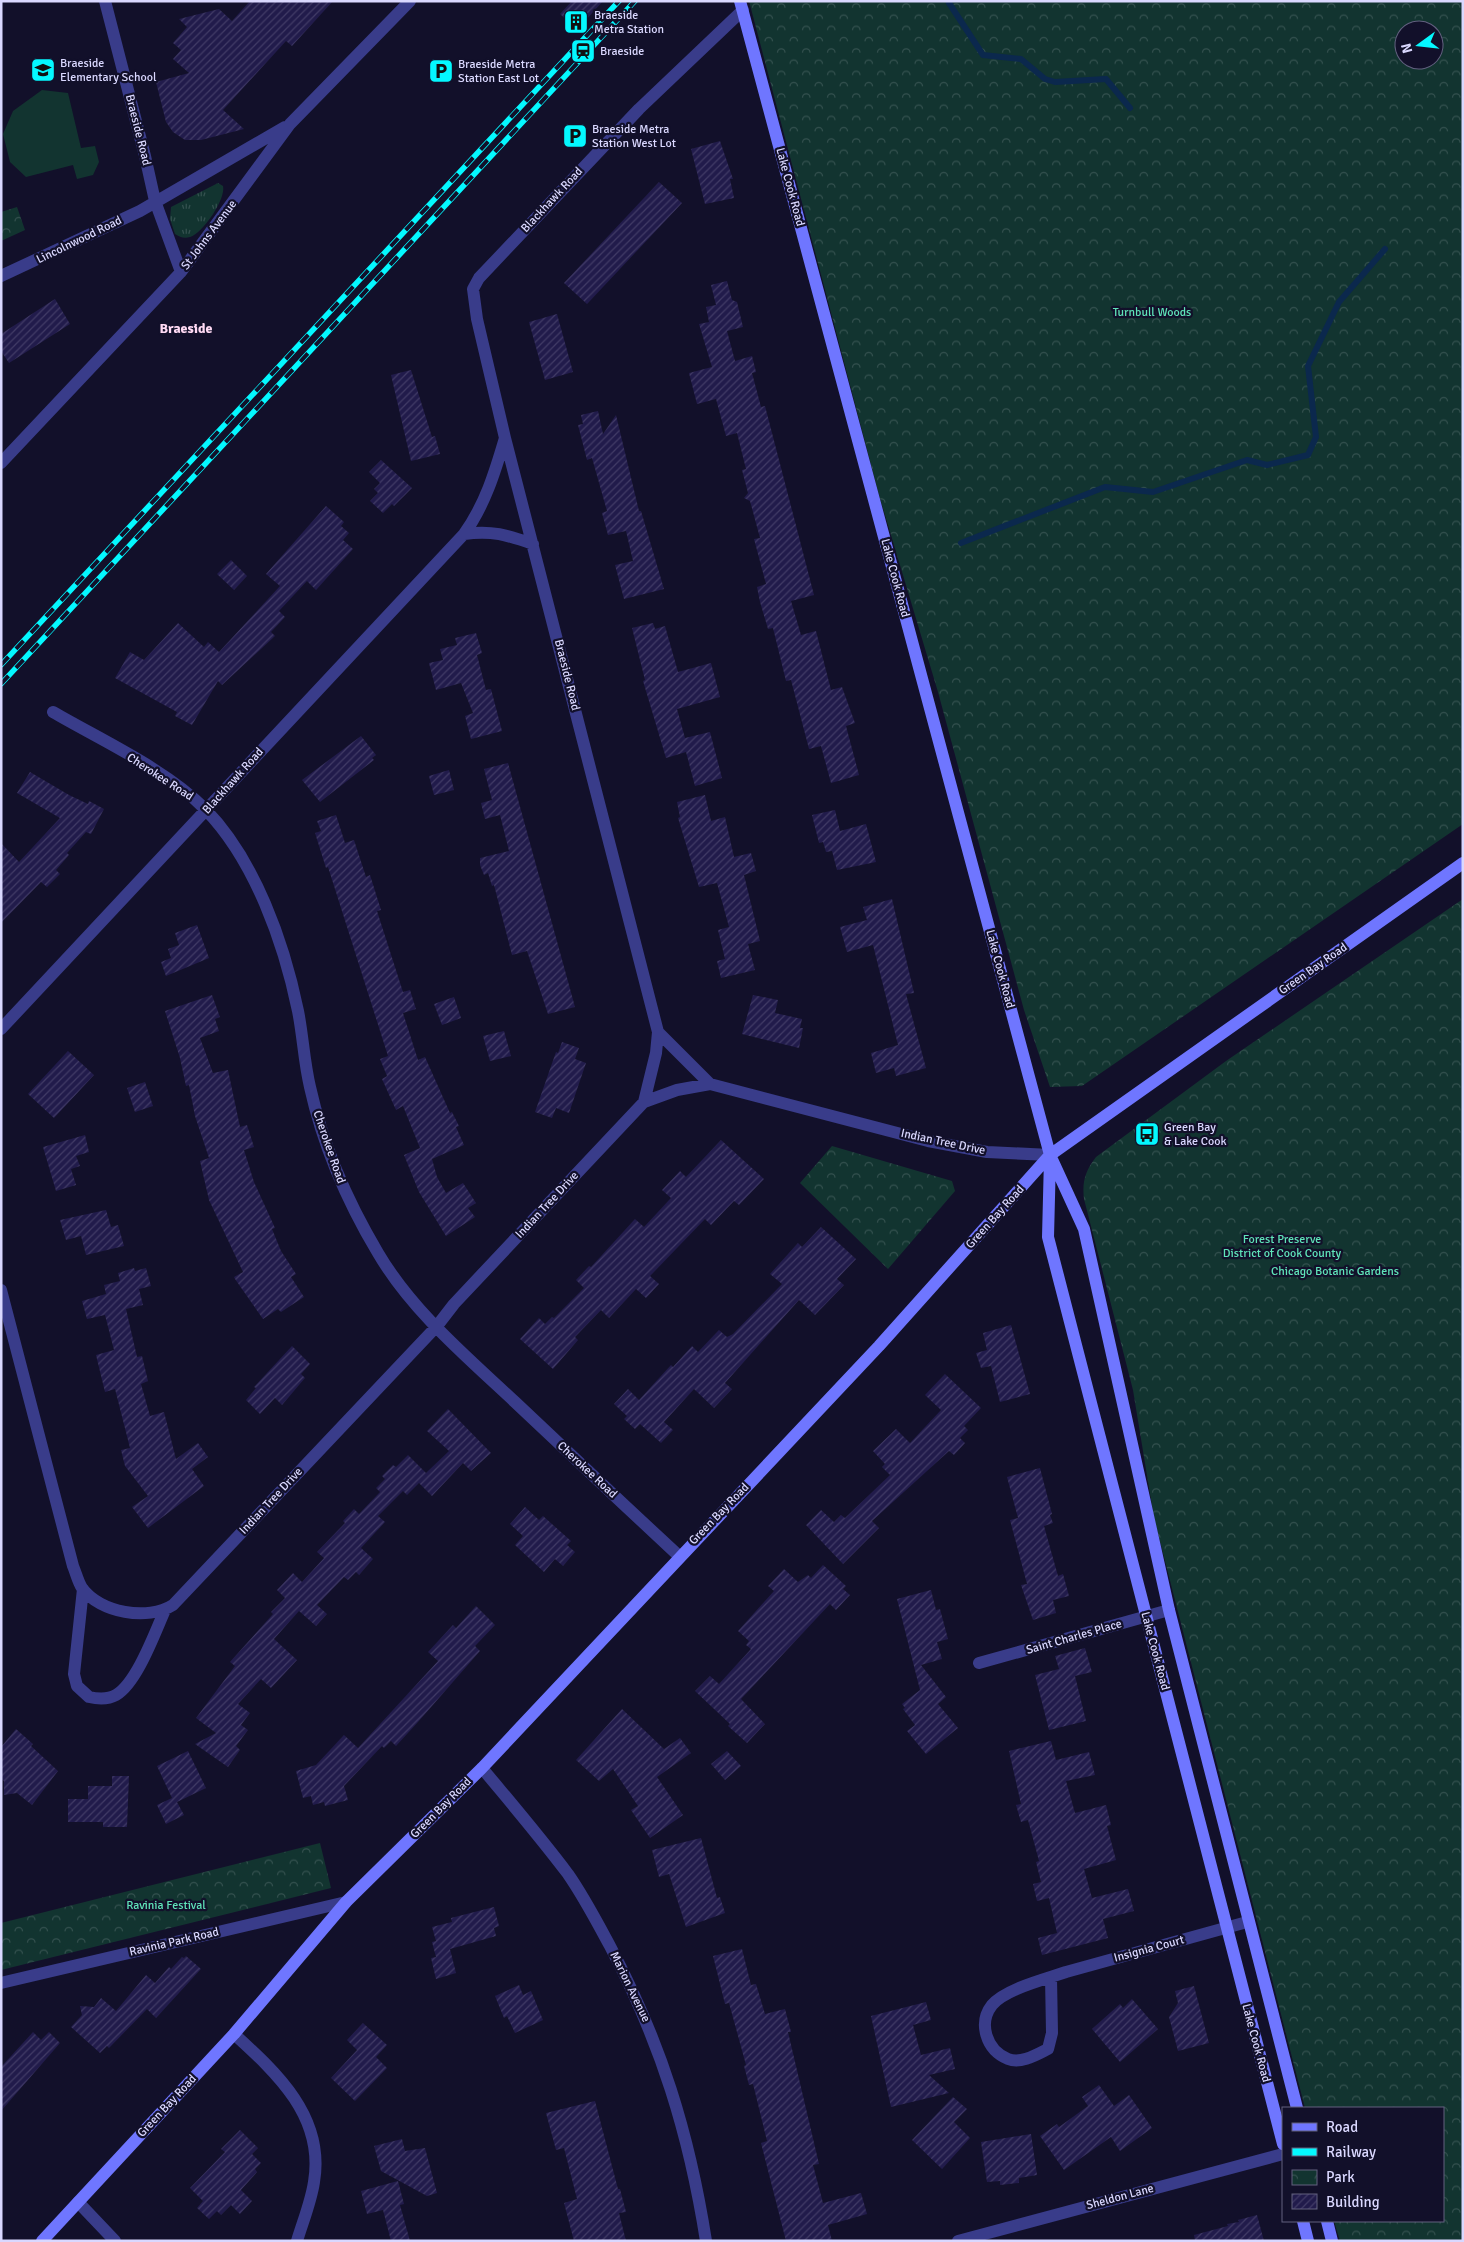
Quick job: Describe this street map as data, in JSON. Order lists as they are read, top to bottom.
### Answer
{
  "streets": {
    "main road": ["Lake Cook Road", "Green Bay Road"],
    "street": [
      "Braeside Road",
      "Blackhawk Road",
      "St Johns Avenue",
      "Lincolnwood Road",
      "Cherokee Road",
      "Indian Tree Drive",
      "Saint Charles Place",
      "Ravinia Park Road",
      "Insignia Court",
      "Marion Avenue",
      "Sheldon Lane"
    ]
  },
  "crossings": [
    ["Braeside Road", "Blackhawk Road"],
    ["Braeside Road", "Lincolnwood Road"],
    ["Braeside Road", "Indian Tree Drive"],
    ["Lake Cook Road", "Blackhawk Road"],
    ["Lake Cook Road", "Green Bay Road"],
    ["Lake Cook Road", "Indian Tree Drive"],
    ["Lake Cook Road", "Saint Charles Place"],
    ["Lake Cook Road", "Insignia Court"],
    ["Blackhawk Road", "Cherokee Road"],
    ["St Johns Avenue", "Lincolnwood Road"],
    ["Cherokee Road", "Green Bay Road"],
    ["Cherokee Road", "Indian Tree Drive"],
    ["Green Bay Road", "Indian Tree Drive"],
    ["Green Bay Road", "Ravinia Park Road"],
    ["Green Bay Road", "Marion Avenue"]
  ],
  "districts": ["Braeside"],
  "parks": [
    "Turnbull Woods",
    "Forest Preserve District of Cook County",
    "Chicago Botanic Gardens",
    "Ravinia Festival"
  ],
  "places": {
    "building": ["Braeside Metra Station"],
    "station": ["Braeside"],
    "school or university": ["Braeside Elementary School"],
    "parking": ["Braeside Metra Station East Lot", "Braeside Metra Station West Lot"],
    "bus stop": ["Green Bay & Lake Cook"]
  },
  "legend": [
    "Road",
    "Railway",
    "Park",
    "Building"
  ],
  "north": "left"
}
